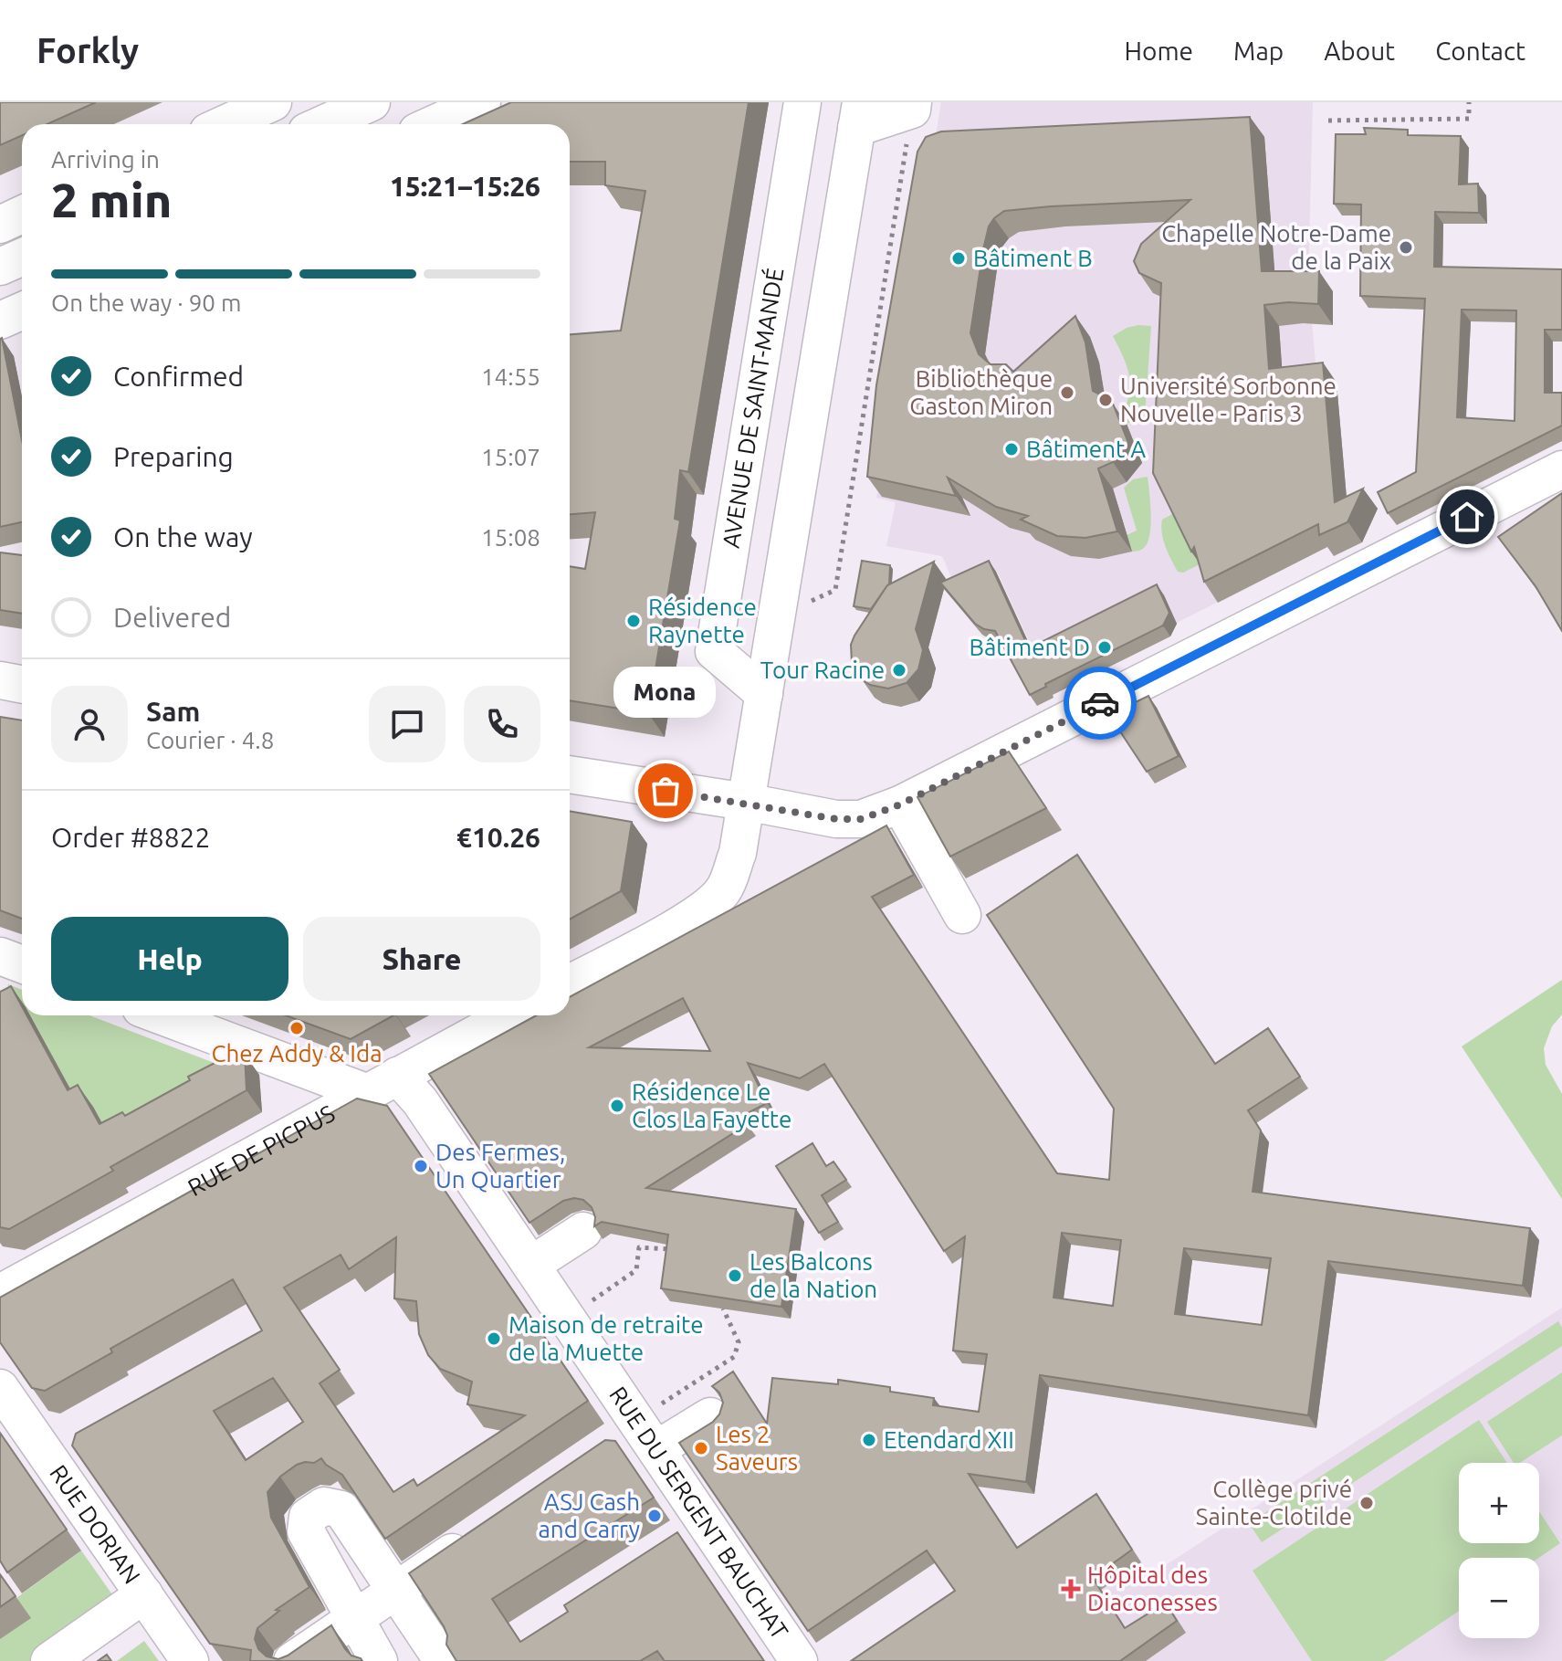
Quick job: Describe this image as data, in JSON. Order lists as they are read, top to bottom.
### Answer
{
  "streets": {
    "street": [
      "AVENUE DE SAINT-MANDÉ",
      "RUE DE PICPUS",
      "RUE DU SERGENT BAUCHAT",
      "RUE DORIAN"
    ]
  },
  "crossings": [
    ["RUE DE PICPUS", "RUE DU SERGENT BAUCHAT"]
  ],
  "places": {
    "other": [
      "Chapelle Notre-Dame de la Paix",
      "Bâtiment B",
      "Bibliothèque Gaston Miron",
      "Université Sorbonne Nouvelle - Paris 3",
      "Bâtiment A",
      "Résidence Raynette",
      "Bâtiment D",
      "Tour Racine",
      "Mona",
      "Chez Addy & Ida",
      "Résidence Le Clos La Fayette",
      "Des Fermes, Un Quartier",
      "Les Balcons de la Nation",
      "Maison de retraite de la Muette",
      "Etendard XII",
      "Les 2 Saveurs",
      "Collège privé Sainte-Clotilde",
      "ASJ Cash and Carry"
    ],
    "health": ["Hôpital des Diaconesses"]
  },
  "page": {
    "header": "Forkly",
    "nav": [
      "Home",
      "Map",
      "About",
      "Contact"
    ],
    "heading": ["2 min", "Arriving in", "15:21–15:26"],
    "panel": [
      "Sam",
      "Courier · 4.8",
      "Order #8822",
      "€10.26"
    ],
    "bar": "On the way · 90 m",
    "list": [
      ["Confirmed", "14:55"],
      ["Preparing", "15:07"],
      ["On the way", "15:08"],
      "Delivered"
    ],
    "bubble": "Mona",
    "buttons": ["Help", "Share"],
    "map_buttons": ["+", "−"]
  }
}
